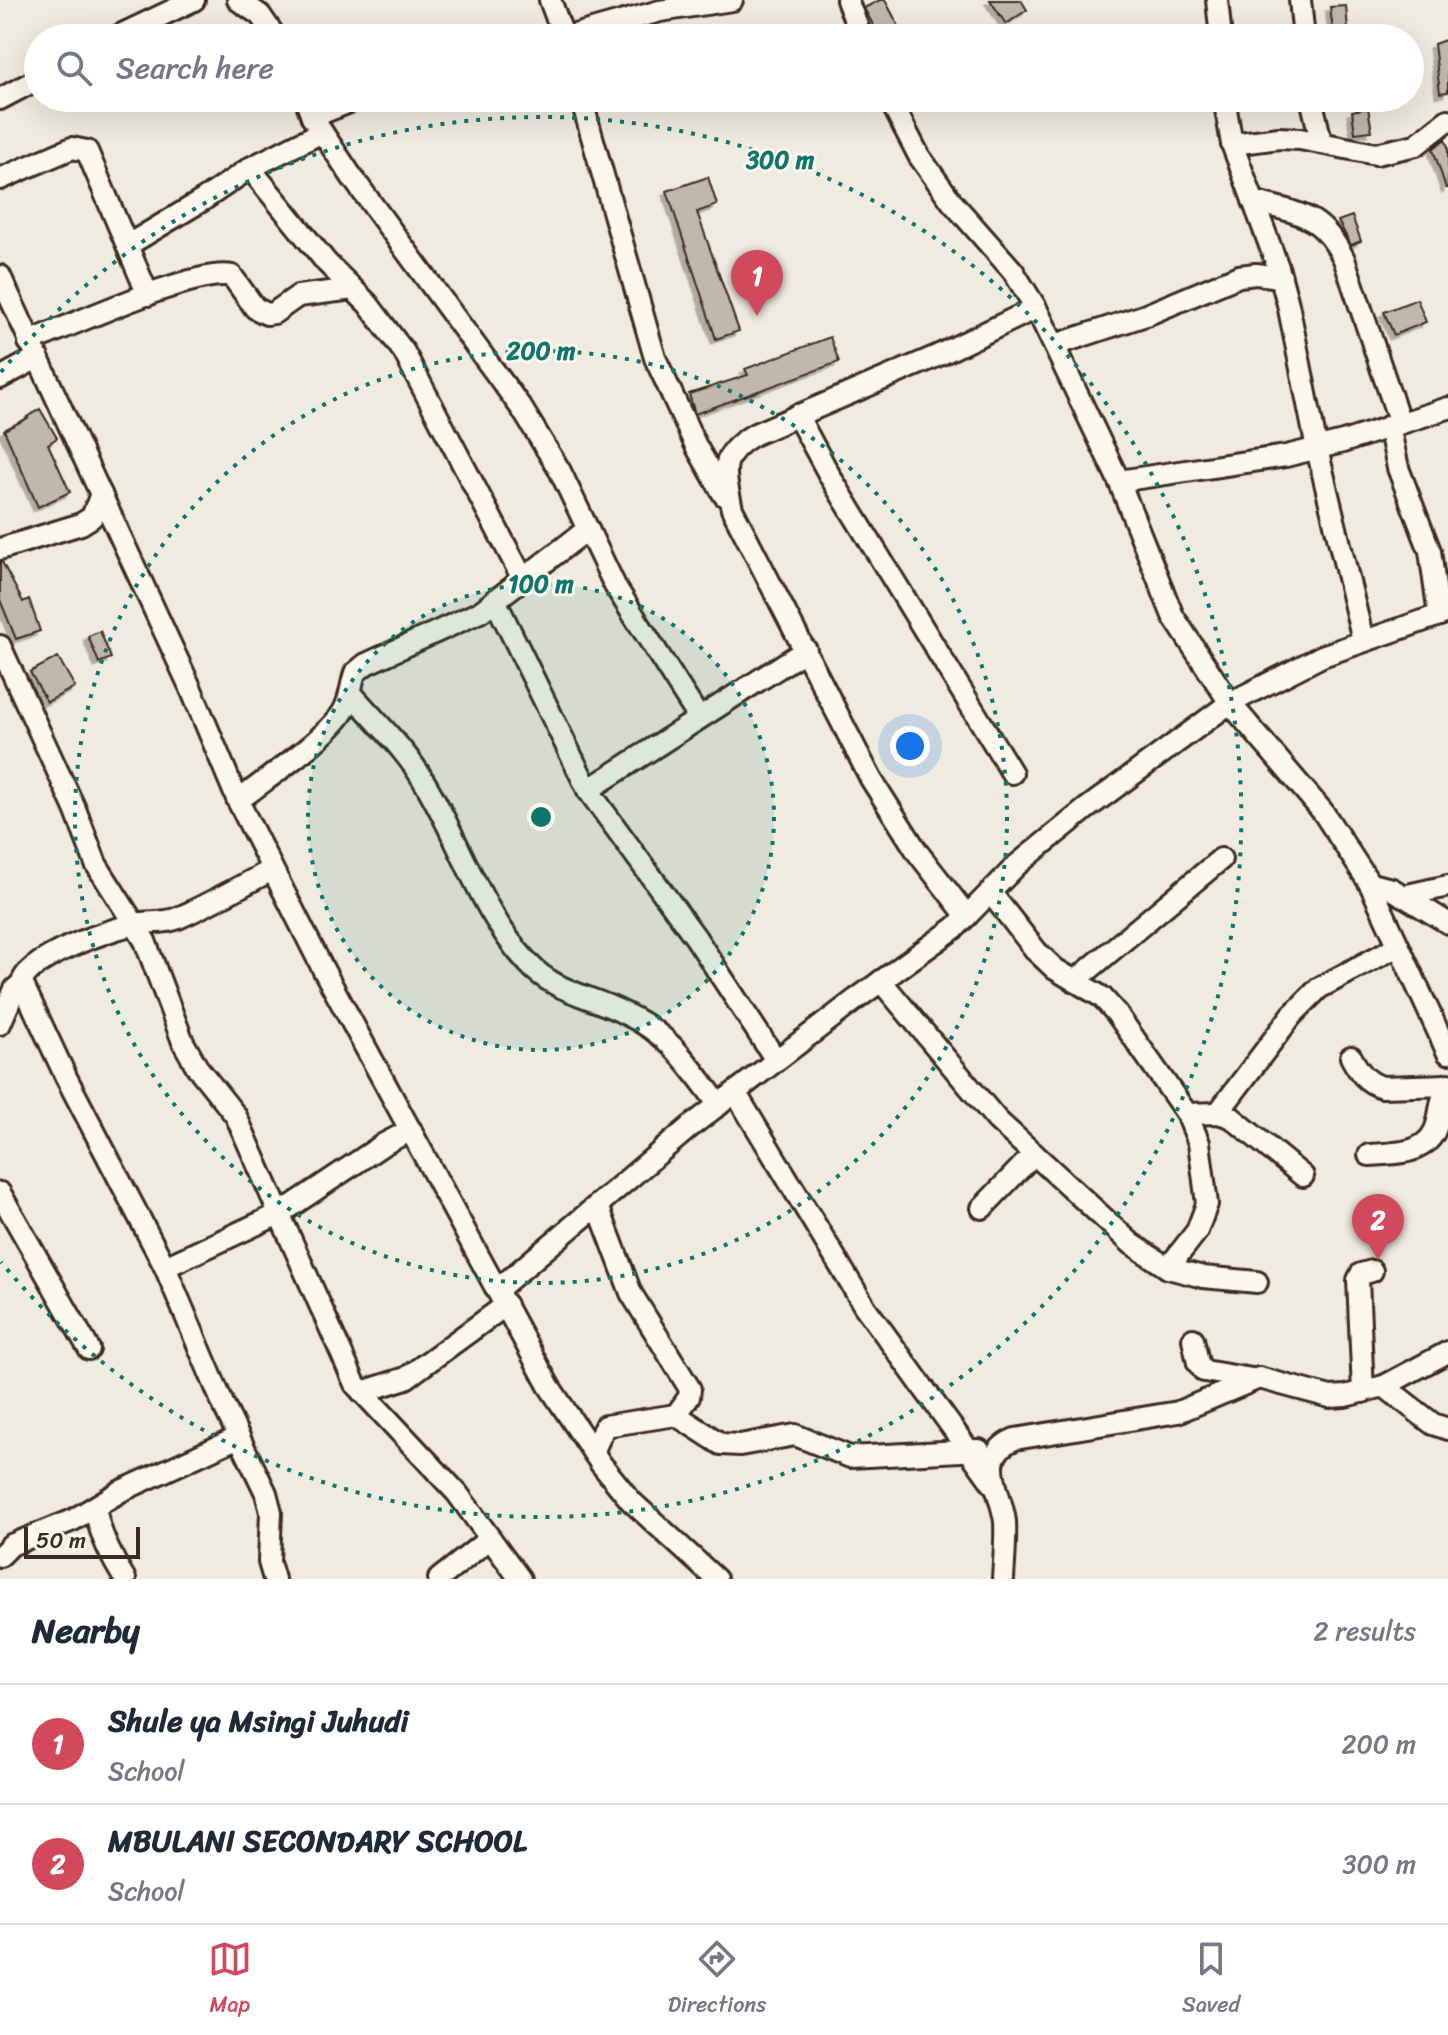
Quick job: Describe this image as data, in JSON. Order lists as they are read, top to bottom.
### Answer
{
  "scale_bar": "50 m",
  "page": {
    "search": "Search here",
    "pins": ["1", "2"],
    "scale": "50 m",
    "heading": ["Nearby", "2 results"],
    "list": [
      {
        "mark": "1",
        "name": "Shule ya Msingi Juhudi",
        "note": "School",
        "value": "200 m"
      },
      {
        "mark": "2",
        "name": "MBULANI SECONDARY SCHOOL",
        "note": "School",
        "value": "300 m"
      }
    ],
    "nav": ["Map", "Directions", "Saved"]
  },
  "rings": ["300 m", "200 m", "100 m"]
}
